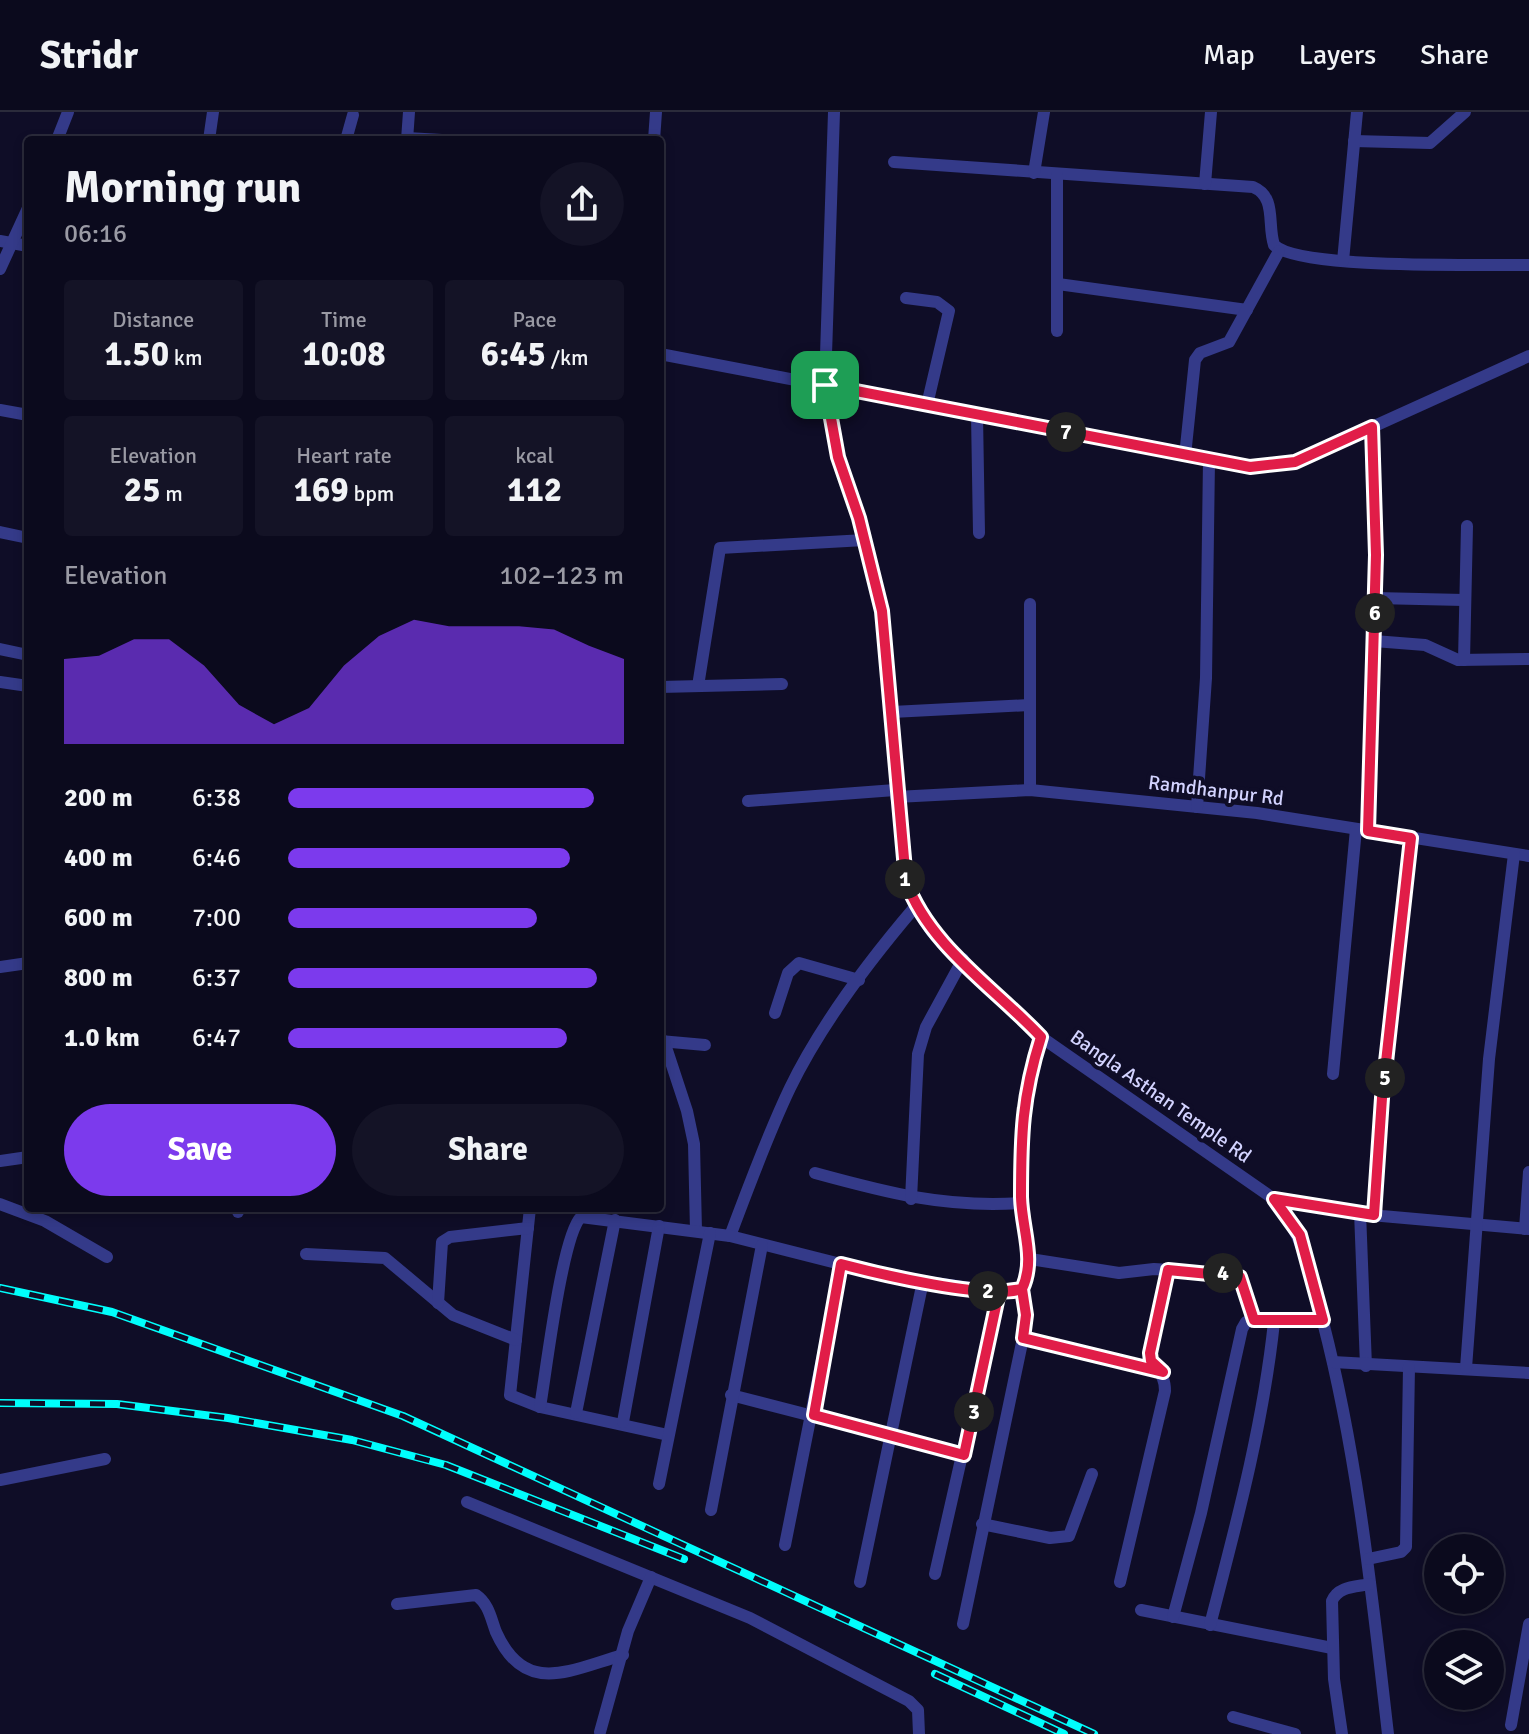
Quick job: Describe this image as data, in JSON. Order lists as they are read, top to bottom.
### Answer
{
  "streets": {
    "street": ["Ramdhanpur Rd", "Bangla Asthan Temple Rd"]
  },
  "crossings": [
    ["Ramdhanpur Rd", "Bangla Asthan Temple Rd"]
  ],
  "page": {
    "header": "Stridr",
    "nav": ["Map", "Layers", "Share"],
    "heading": ["Morning run", "06:16"],
    "stats": [
      ["Distance", "1.50 km"],
      ["Time", "10:08"],
      ["Pace", "6:45 /km"],
      ["Elevation", "25 m"],
      ["Heart rate", "169 bpm"],
      ["kcal", "112"]
    ],
    "pins": [
      "7",
      "6",
      "1",
      "5",
      "4",
      "2",
      "3"
    ],
    "chart": ["Elevation", "102–123 m"],
    "list": [
      {
        "name": "200 m",
        "note": "6:38"
      },
      {
        "name": "400 m",
        "note": "6:46"
      },
      {
        "name": "600 m",
        "note": "7:00"
      },
      {
        "name": "800 m",
        "note": "6:37"
      },
      {
        "name": "1.0 km",
        "note": "6:47"
      }
    ],
    "buttons": ["Save", "Share"]
  }
}
